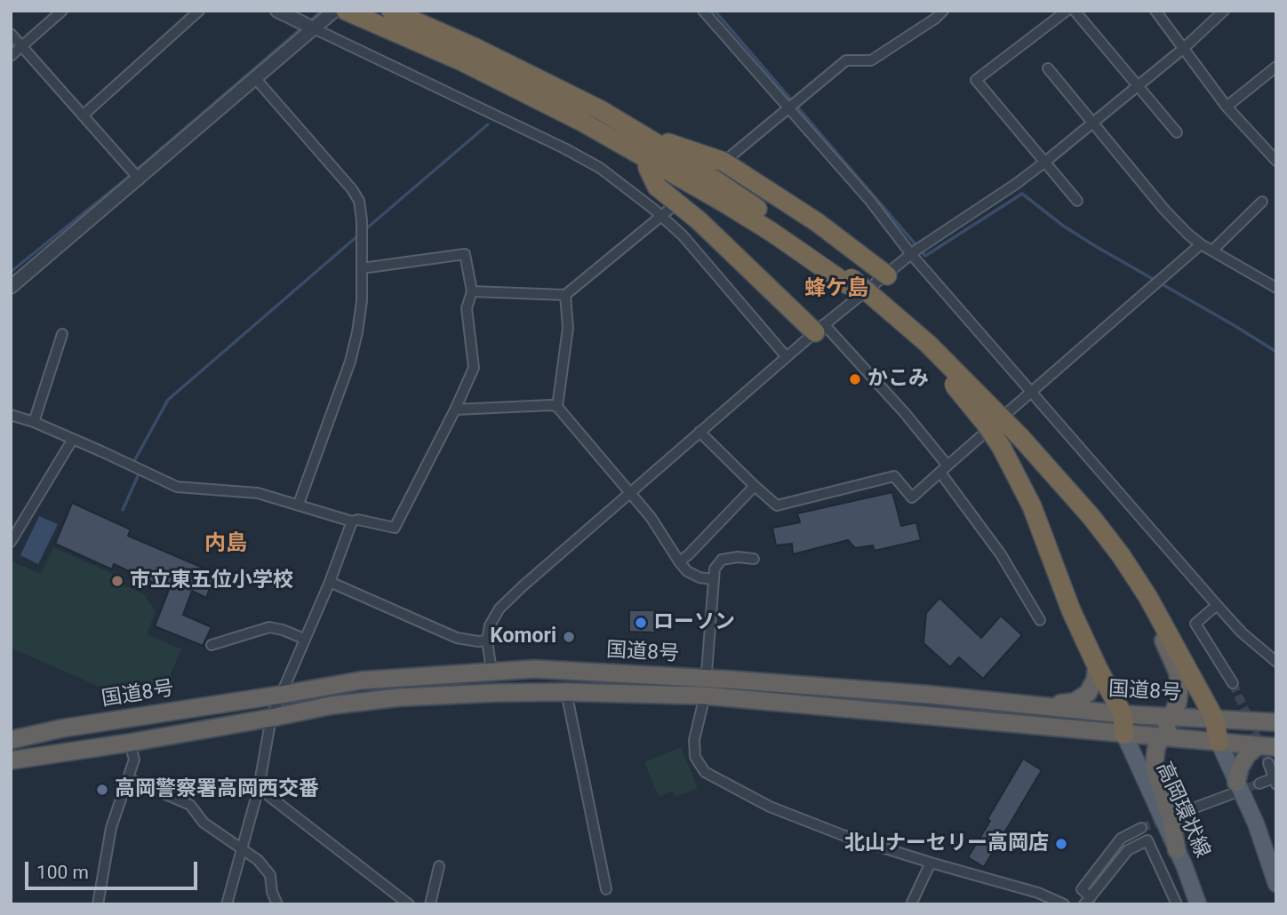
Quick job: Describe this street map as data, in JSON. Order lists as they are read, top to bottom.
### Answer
{
  "streets": {
    "highway": ["国道8号"],
    "main road": ["高岡環状線"]
  },
  "crossings": [
    ["国道8号", "高岡環状線"]
  ],
  "districts": ["蜂ケ島", "内島"],
  "places": [
    "かこみ",
    "市立東五位小学校",
    "ローソン",
    "Komori",
    "高岡警察署高岡西交番",
    "北山ナーセリー高岡店"
  ],
  "scale_bar": "100 m"
}
